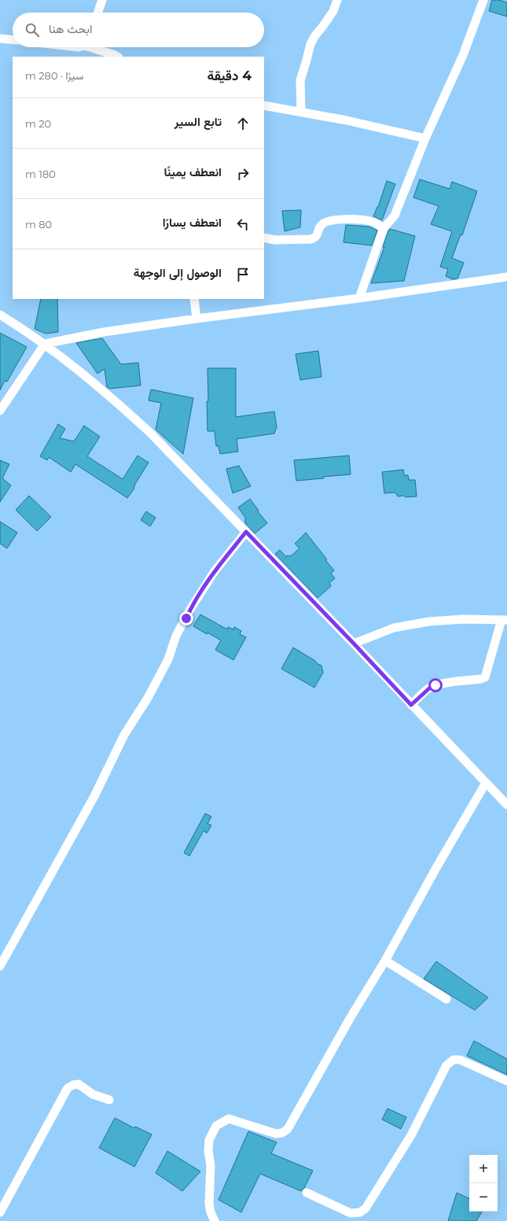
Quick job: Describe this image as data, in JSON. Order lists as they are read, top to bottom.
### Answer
{
  "page": {
    "search": "ابحث هنا",
    "heading": ["4 دقيقة", "سيرًا · 280 m"],
    "list": [
      ["تابع السير", "20 m"],
      ["انعطف يمينًا", "180 m"],
      ["انعطف يسارًا", "80 m"],
      "الوصول إلى الوجهة"
    ],
    "map_buttons": ["+", "−"]
  }
}
